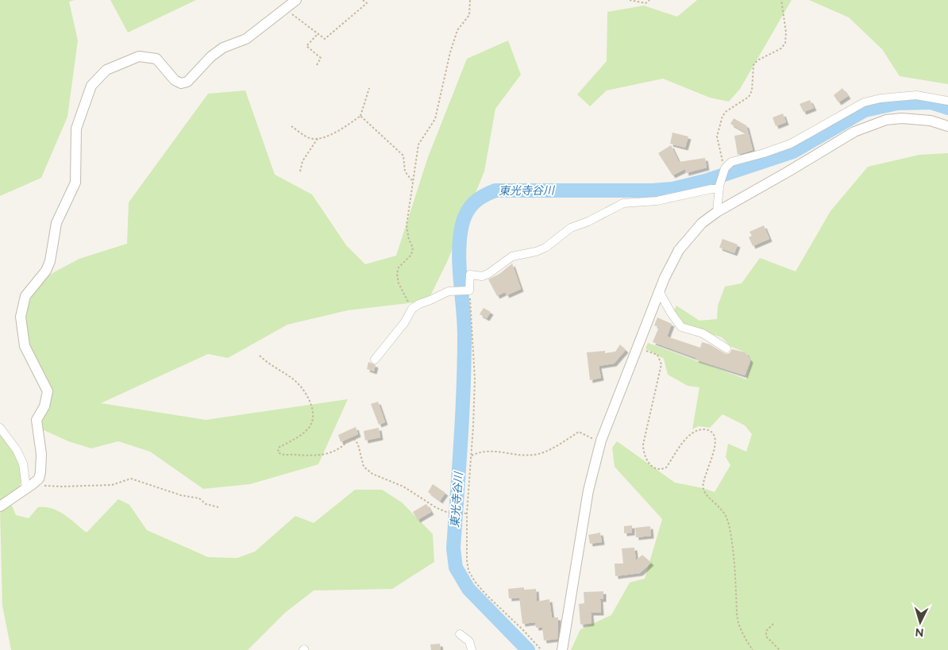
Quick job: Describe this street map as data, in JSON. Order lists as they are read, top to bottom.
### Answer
{
  "water": ["東光寺谷川"],
  "north": "bottom"
}
